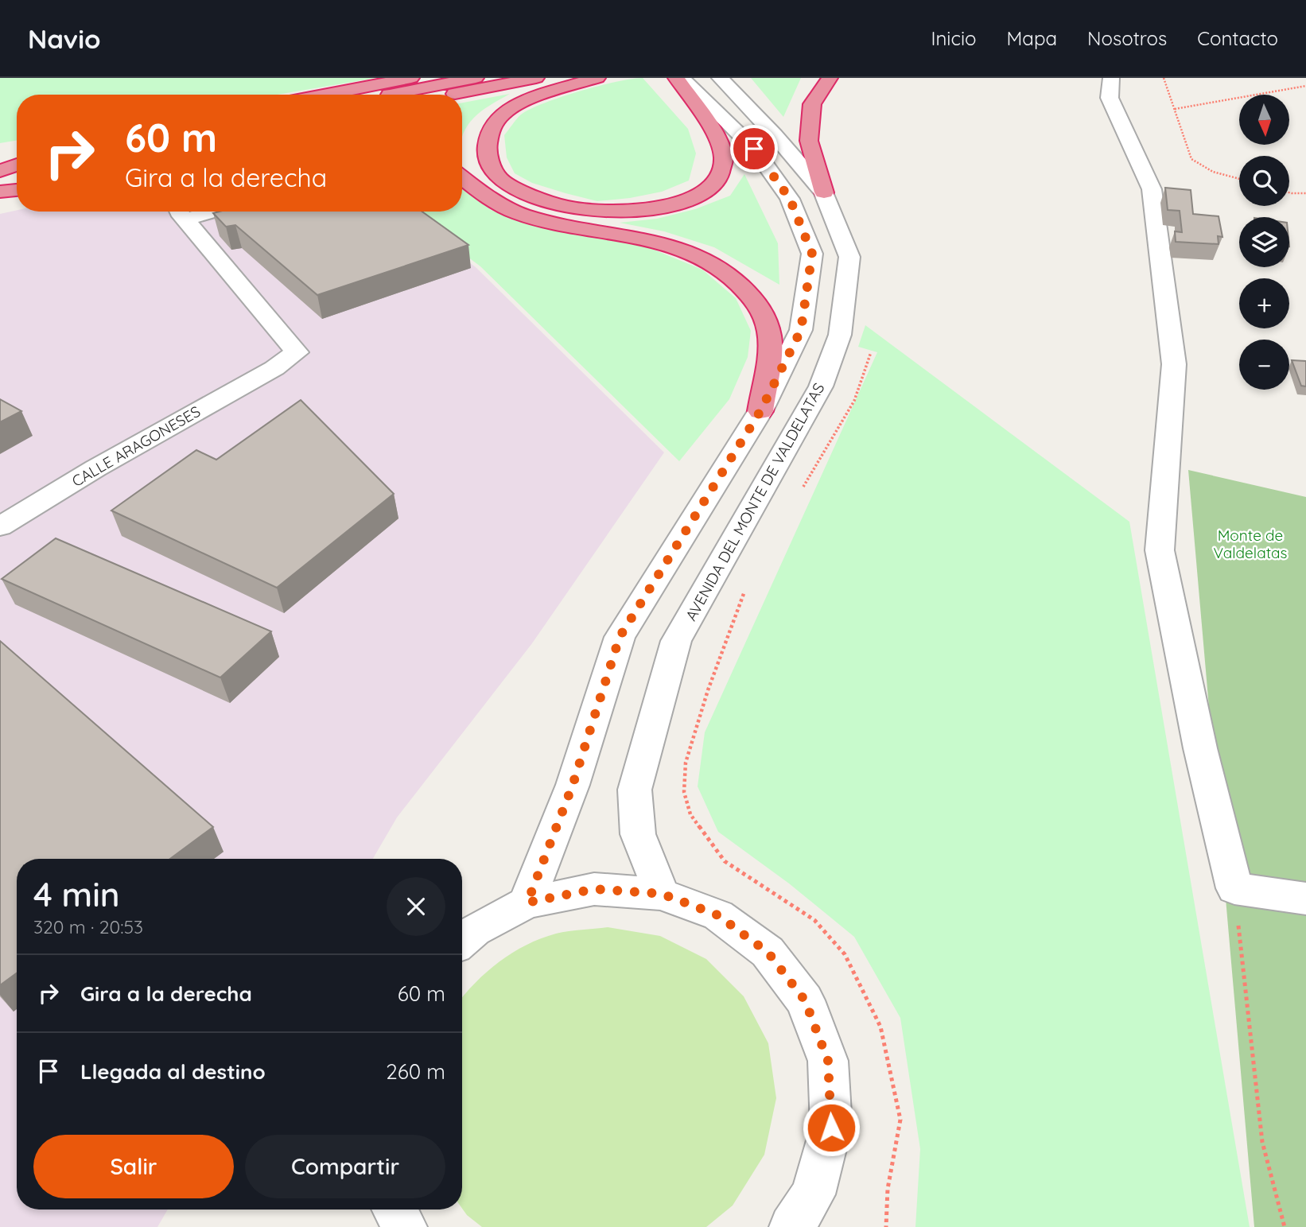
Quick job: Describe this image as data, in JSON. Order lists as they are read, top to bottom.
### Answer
{
  "streets": {
    "street": ["CALLE ARAGONESES", "AVENIDA DEL MONTE DE VALDELATAS"]
  },
  "parks": ["Monte de Valdelatas"],
  "north": "bottom",
  "page": {
    "header": "Navio",
    "nav": [
      "Inicio",
      "Mapa",
      "Nosotros",
      "Contacto"
    ],
    "map_buttons": ["+", "−"],
    "turn": ["60 m", "Gira a la derecha"],
    "heading": ["4 min", "320 m · 20:53"],
    "list": [
      {
        "name": "Gira a la derecha",
        "value": "60 m"
      },
      {
        "name": "Llegada al destino",
        "value": "260 m"
      }
    ],
    "buttons": ["Salir", "Compartir"]
  }
}
